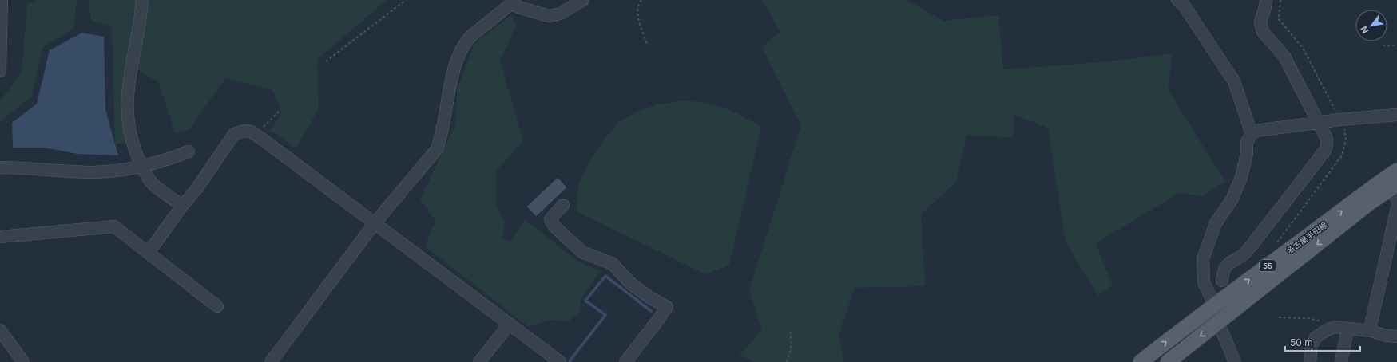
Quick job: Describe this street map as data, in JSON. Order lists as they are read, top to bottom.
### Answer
{
  "streets": {
    "main road": ["名古屋半田線", "55"]
  },
  "scale_bar": "50 m",
  "north": "bottom left"
}
